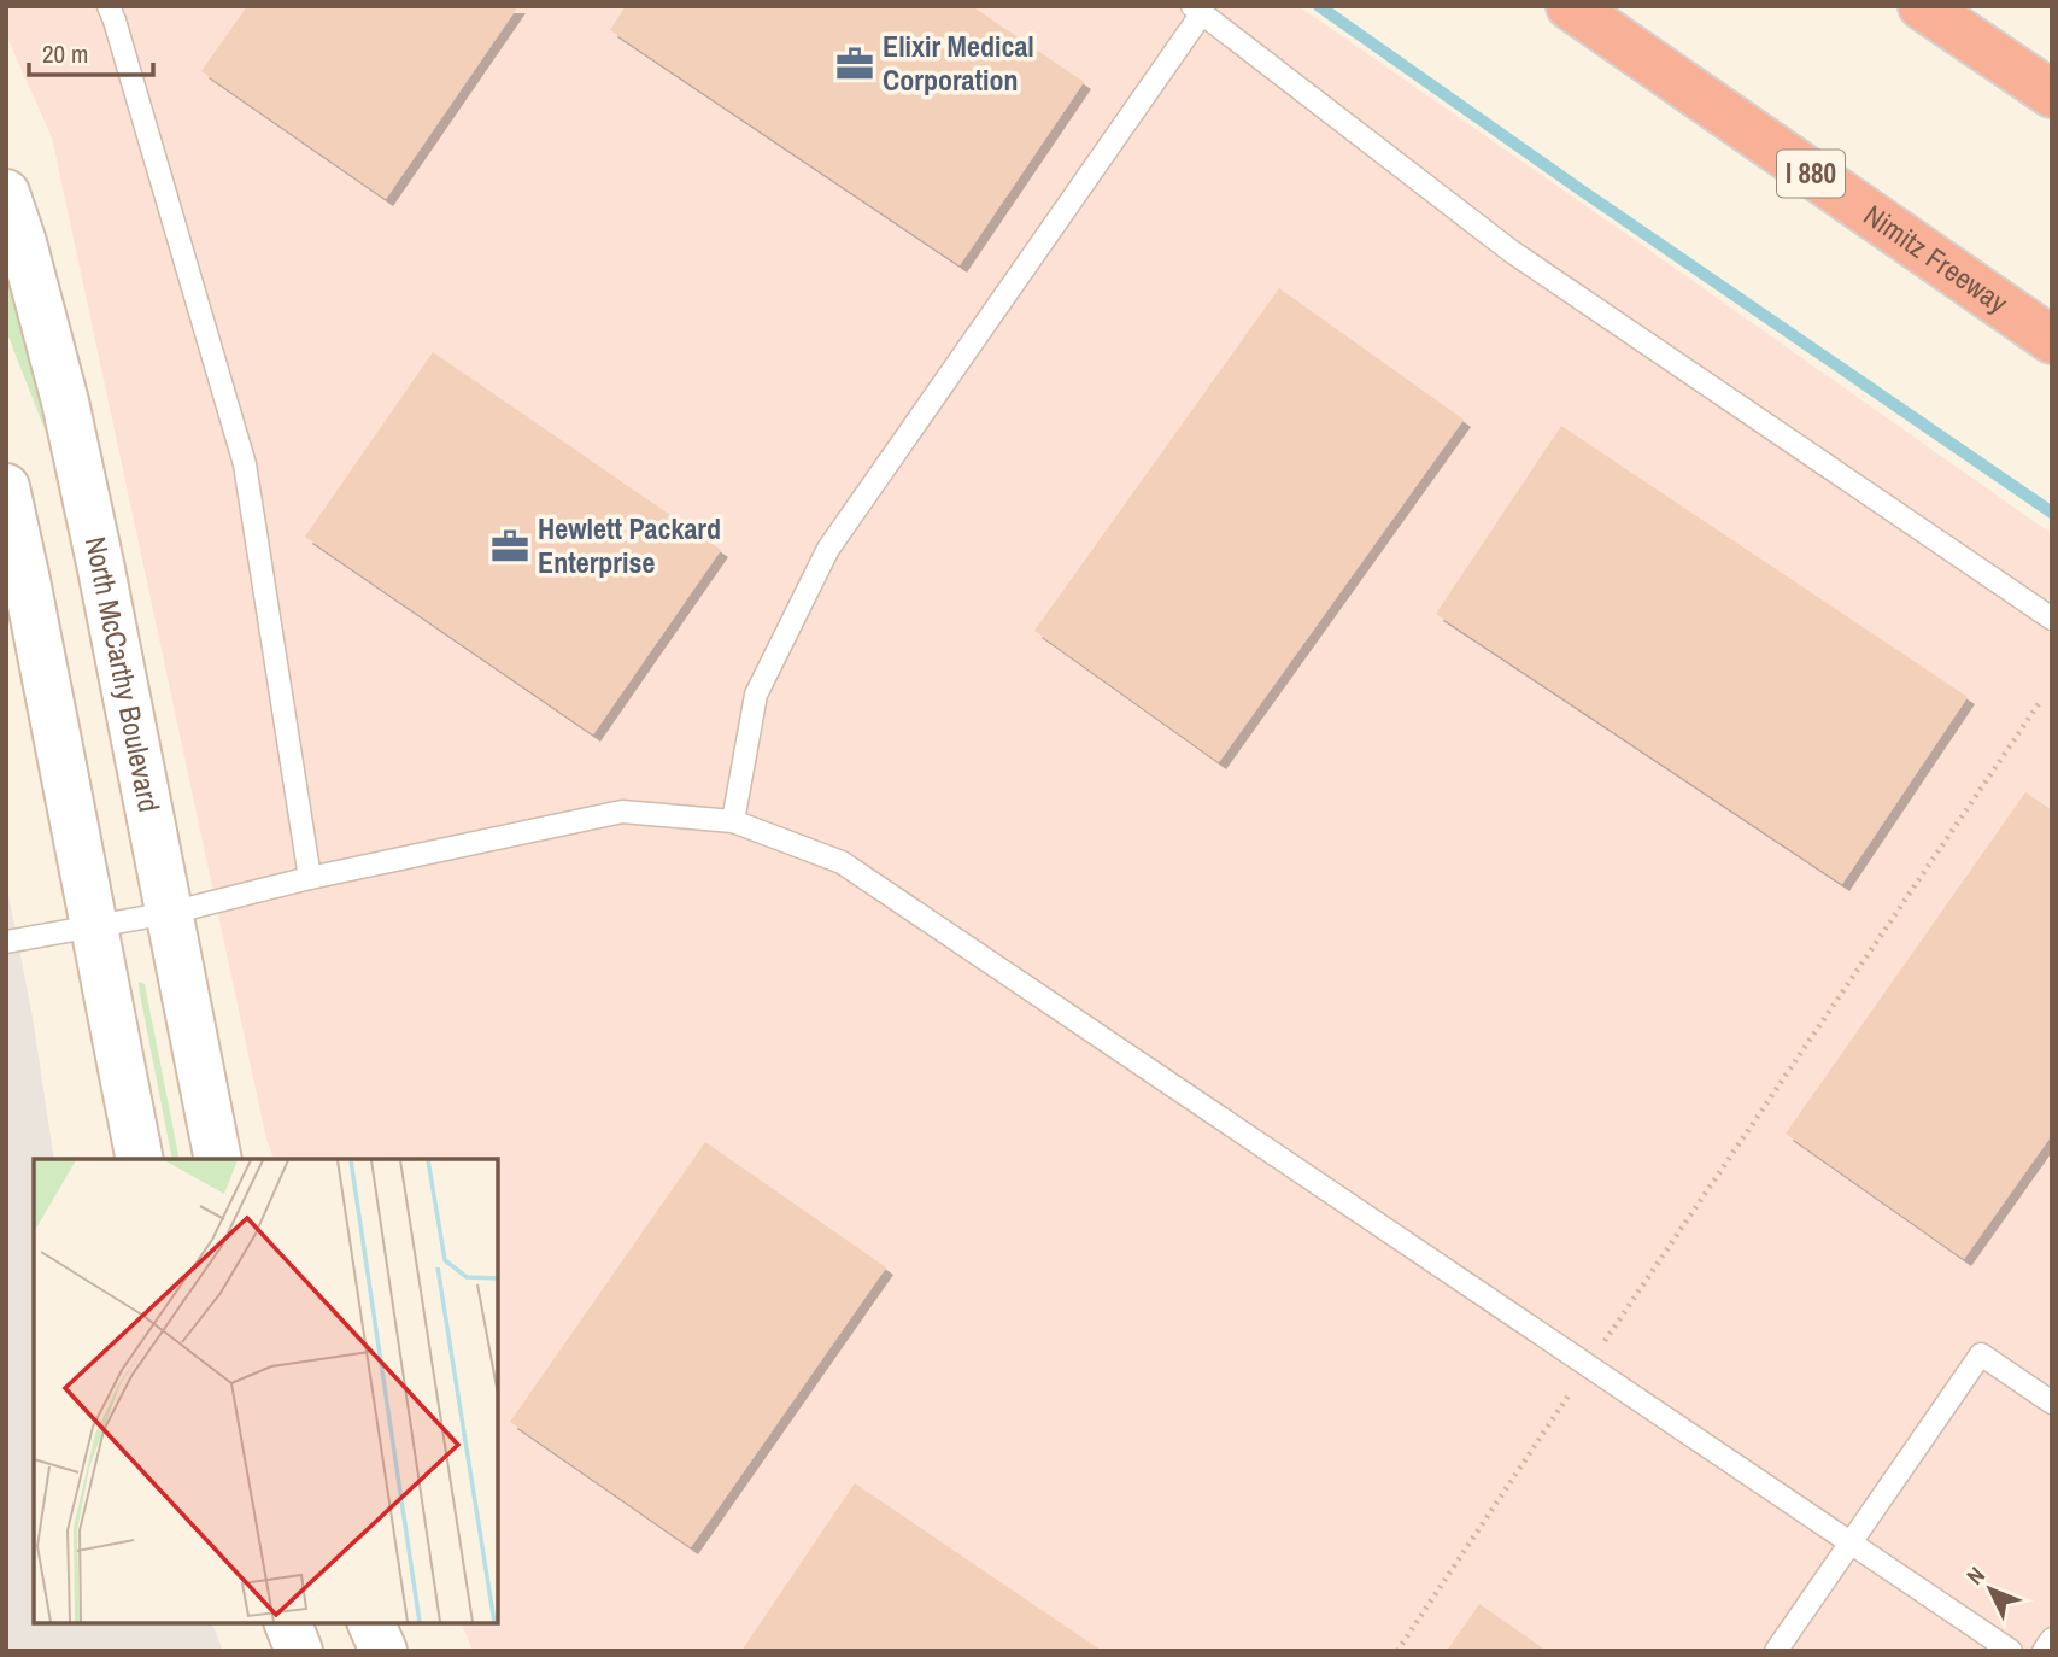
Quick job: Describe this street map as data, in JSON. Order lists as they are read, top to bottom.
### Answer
{
  "streets": {
    "highway": ["I 880", "Nimitz Freeway"],
    "main road": ["North McCarthy Boulevard"]
  },
  "places": {
    "office": ["Elixir Medical Corporation", "Hewlett Packard Enterprise"]
  },
  "scale_bar": "20 m",
  "north": "top left"
}
